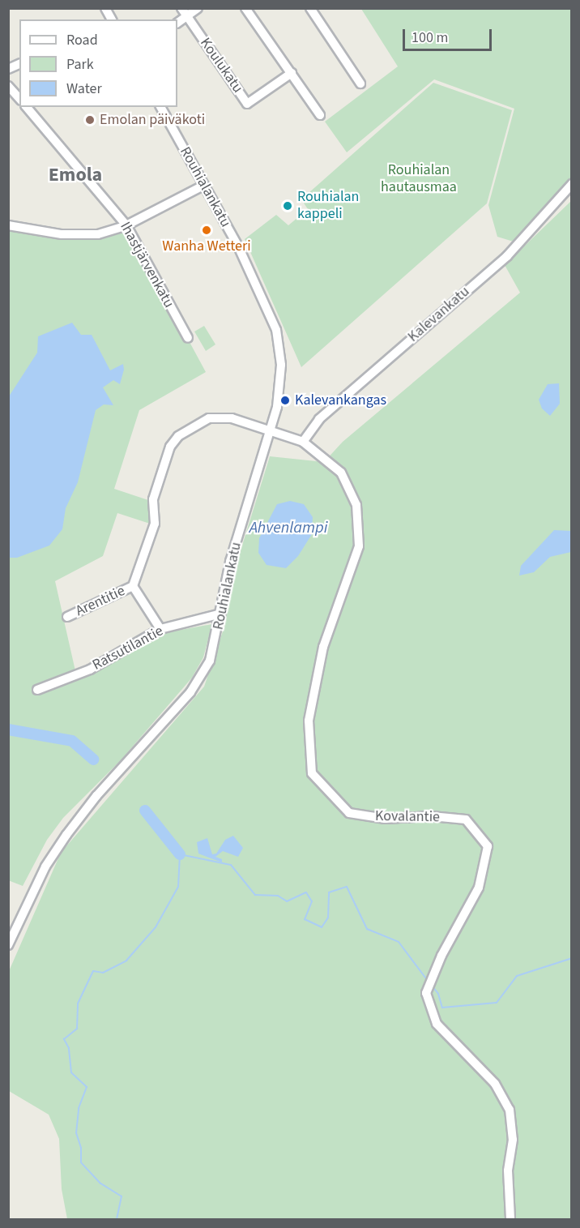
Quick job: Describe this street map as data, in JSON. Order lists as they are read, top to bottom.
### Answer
{
  "streets": {
    "street": [
      "Koulukatu",
      "Rouhialankatu",
      "Ihastjärvenkatu",
      "Kalevankatu",
      "Arentitie",
      "Ratsutilantie",
      "Kovalantie"
    ]
  },
  "crossings": [
    ["Rouhialankatu", "Ratsutilantie"],
    ["Rouhialankatu", "Kovalantie"],
    ["Kalevankatu", "Kovalantie"],
    ["Arentitie", "Kovalantie"]
  ],
  "districts": ["Emola"],
  "water": ["Ahvenlampi"],
  "parks": ["Rouhialan hautausmaa"],
  "places": [
    "Emolan päiväkoti",
    "Rouhialan kappeli",
    "Wanha Wetteri",
    "Kalevankangas"
  ],
  "legend": ["Road", "Park", "Water"],
  "scale_bar": "100 m"
}
